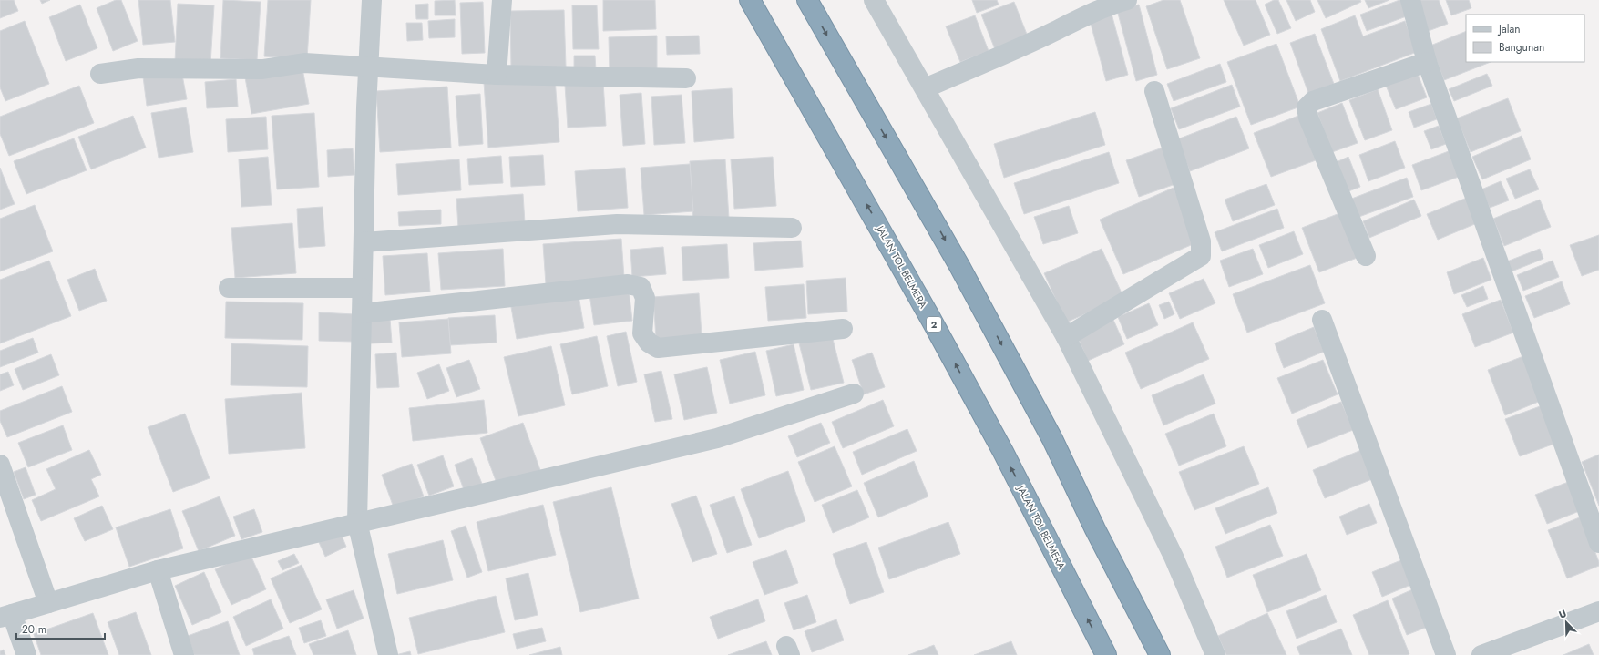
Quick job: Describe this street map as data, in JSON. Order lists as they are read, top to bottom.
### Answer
{
  "streets": {
    "highway": ["JALAN TOL BELMERA", "2"]
  },
  "legend": ["Jalan", "Bangunan"],
  "scale_bar": "20 m",
  "north": "top left"
}
